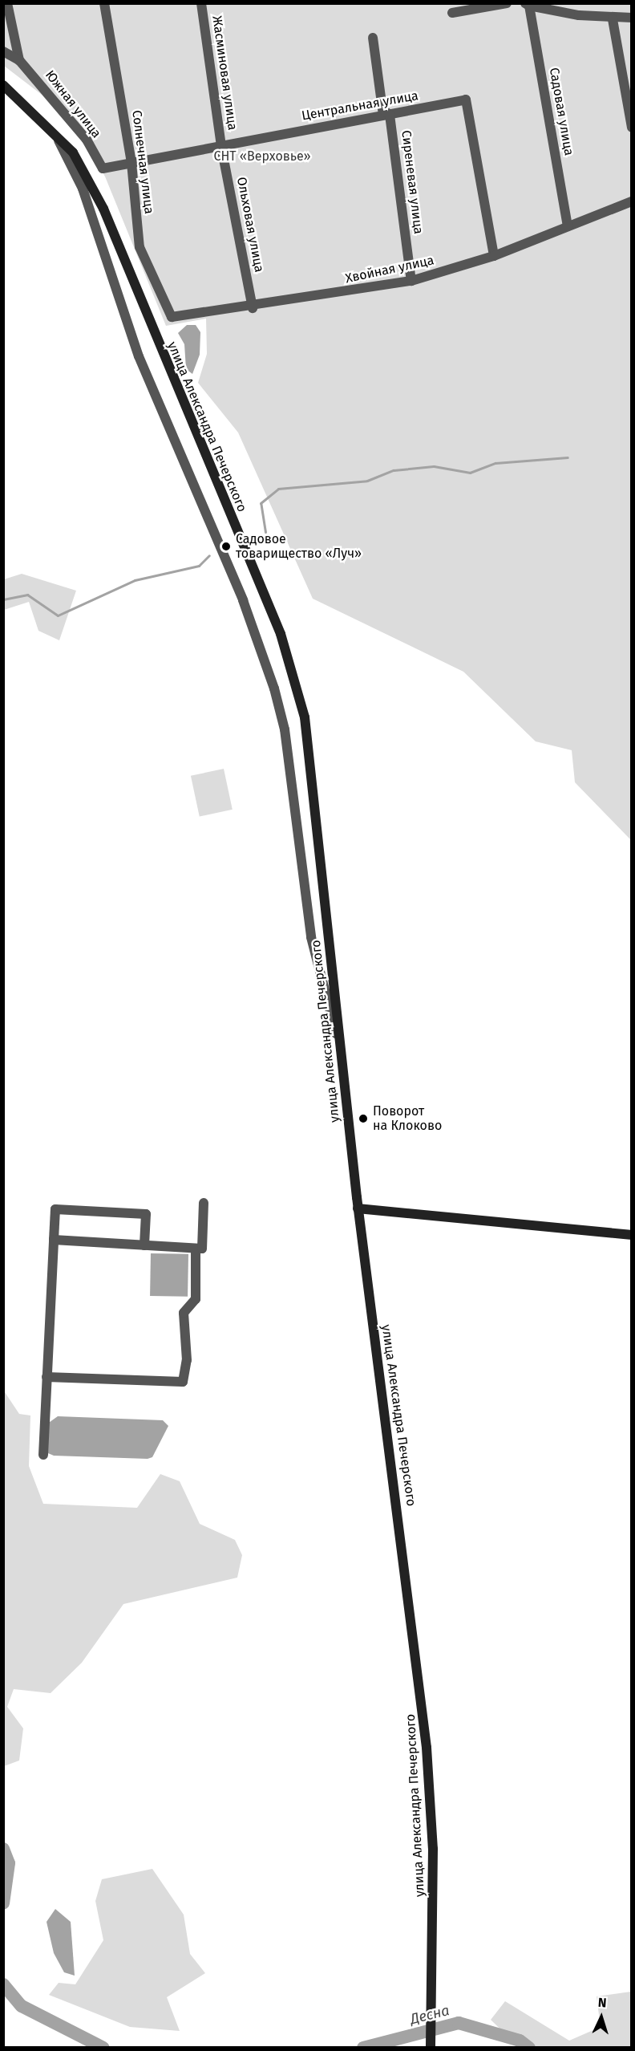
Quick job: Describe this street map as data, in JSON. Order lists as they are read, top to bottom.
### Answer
{
  "streets": {
    "main road": ["улица Александра Печерского"],
    "street": [
      "Жасминовая улица",
      "Южная улица",
      "Центральная улица",
      "Садовая улица",
      "Солнечная улица",
      "Сиреневая улица",
      "Ольховая улица",
      "Хвойная улица"
    ]
  },
  "crossings": [
    ["Жасминовая улица", "Центральная улица"],
    ["Жасминовая улица", "Ольховая улица"],
    ["Южная улица", "Центральная улица"],
    ["Центральная улица", "Солнечная улица"],
    ["Центральная улица", "Сиреневая улица"],
    ["Центральная улица", "Ольховая улица"],
    ["Центральная улица", "Хвойная улица"],
    ["Садовая улица", "Хвойная улица"],
    ["Солнечная улица", "Хвойная улица"],
    ["Сиреневая улица", "Хвойная улица"],
    ["Ольховая улица", "Хвойная улица"]
  ],
  "water": ["Десна"],
  "parks": ["СНТ «Верховье»"],
  "places": ["Садовое товарищество «Луч»", "Поворот на Клоково"],
  "north": "top"
}
